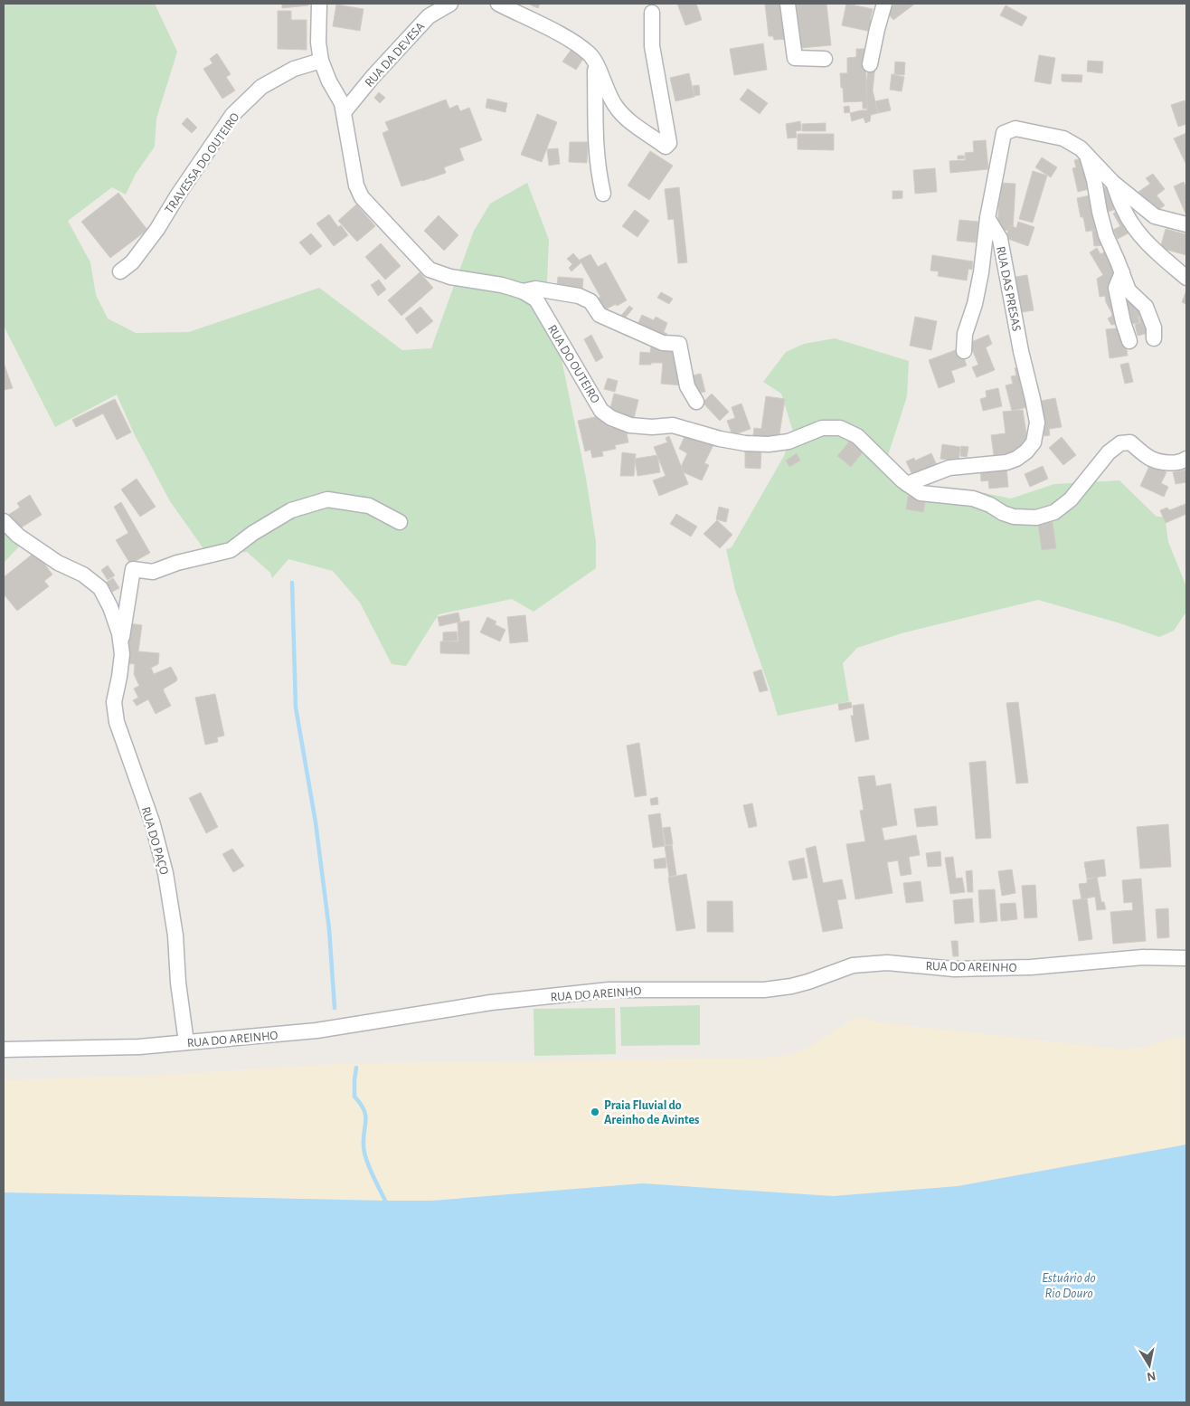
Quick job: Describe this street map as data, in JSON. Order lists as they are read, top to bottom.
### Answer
{
  "streets": {
    "street": [
      "RUA DA DEVESA",
      "TRAVESSA DO OUTEIRO",
      "RUA DAS PRESAS",
      "RUA DO OUTEIRO",
      "RUA DO PAÇO",
      "RUA DO AREINHO"
    ]
  },
  "crossings": [
    ["RUA DA DEVESA", "RUA DO OUTEIRO"],
    ["TRAVESSA DO OUTEIRO", "RUA DO OUTEIRO"],
    ["RUA DAS PRESAS", "RUA DO OUTEIRO"],
    ["RUA DO PAÇO", "RUA DO AREINHO"]
  ],
  "water": ["Estuário do Rio Douro"],
  "places": ["Praia Fluvial do Areinho de Avintes"],
  "north": "bottom"
}
